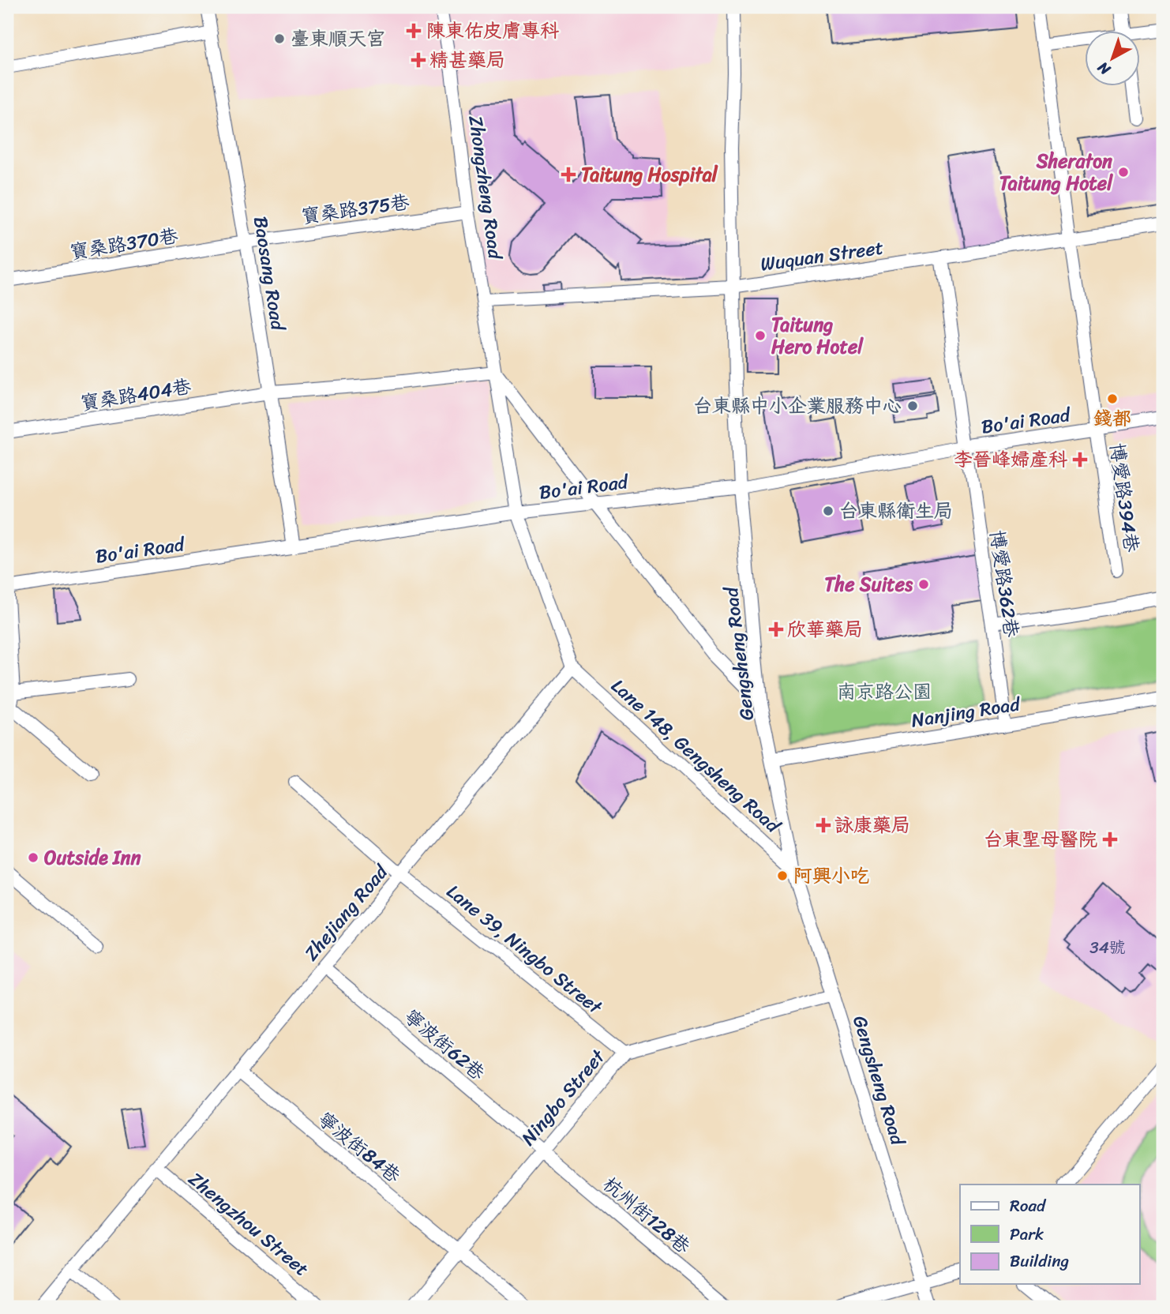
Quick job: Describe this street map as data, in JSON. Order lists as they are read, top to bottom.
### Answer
{
  "streets": {
    "street": [
      "Zhongzheng Road",
      "寶桑路375巷",
      "寶桑路370巷",
      "Wuquan Street",
      "Baosang Road",
      "寶桑路404巷",
      "Bo'ai Road",
      "博愛路394巷",
      "博愛路362巷",
      "Gengsheng Road",
      "Nanjing Road",
      "Lane 148, Gengsheng Road",
      "Zhejiang Road",
      "Lane 39, Ningbo Street",
      "寧波街62巷",
      "Ningbo Street",
      "寧波街84巷",
      "杭州街128巷",
      "Zhengzhou Street"
    ]
  },
  "crossings": [
    ["Zhongzheng Road", "寶桑路375巷"],
    ["Zhongzheng Road", "Wuquan Street"],
    ["Zhongzheng Road", "寶桑路404巷"],
    ["Zhongzheng Road", "Bo'ai Road"],
    ["Zhongzheng Road", "Gengsheng Road"],
    ["寶桑路375巷", "寶桑路370巷"],
    ["寶桑路375巷", "Baosang Road"],
    ["寶桑路370巷", "Baosang Road"],
    ["Wuquan Street", "博愛路394巷"],
    ["Wuquan Street", "博愛路362巷"],
    ["Wuquan Street", "Gengsheng Road"],
    ["Baosang Road", "寶桑路404巷"],
    ["Baosang Road", "Bo'ai Road"],
    ["Bo'ai Road", "博愛路394巷"],
    ["Bo'ai Road", "博愛路362巷"],
    ["Bo'ai Road", "Gengsheng Road"],
    ["博愛路362巷", "Nanjing Road"],
    ["Gengsheng Road", "Nanjing Road"],
    ["Gengsheng Road", "Lane 148, Gengsheng Road"],
    ["Gengsheng Road", "Ningbo Street"],
    ["Lane 148, Gengsheng Road", "Zhejiang Road"],
    ["Zhejiang Road", "Lane 39, Ningbo Street"],
    ["Zhejiang Road", "寧波街62巷"],
    ["Zhejiang Road", "寧波街84巷"],
    ["Zhejiang Road", "Zhengzhou Street"],
    ["Lane 39, Ningbo Street", "Ningbo Street"],
    ["寧波街62巷", "Ningbo Street"],
    ["寧波街62巷", "杭州街128巷"],
    ["Ningbo Street", "寧波街84巷"],
    ["Ningbo Street", "杭州街128巷"]
  ],
  "parks": ["南京路公園"],
  "places": {
    "health": [
      "陳東佑皮膚專科",
      "精甚藥局",
      "Taitung Hospital",
      "李晉峰婦產科",
      "欣華藥局",
      "詠康藥局",
      "台東聖母醫院"
    ],
    "other": [
      "臺東順天宮",
      "Sheraton Taitung Hotel",
      "Taitung Hero Hotel",
      "錢都",
      "台東縣中小企業服務中心",
      "台東縣衛生局",
      "The Suites",
      "Outside Inn",
      "阿興小吃"
    ]
  },
  "house_numbers": ["34號"],
  "legend": ["Road", "Park", "Building"],
  "north": "bottom left"
}
